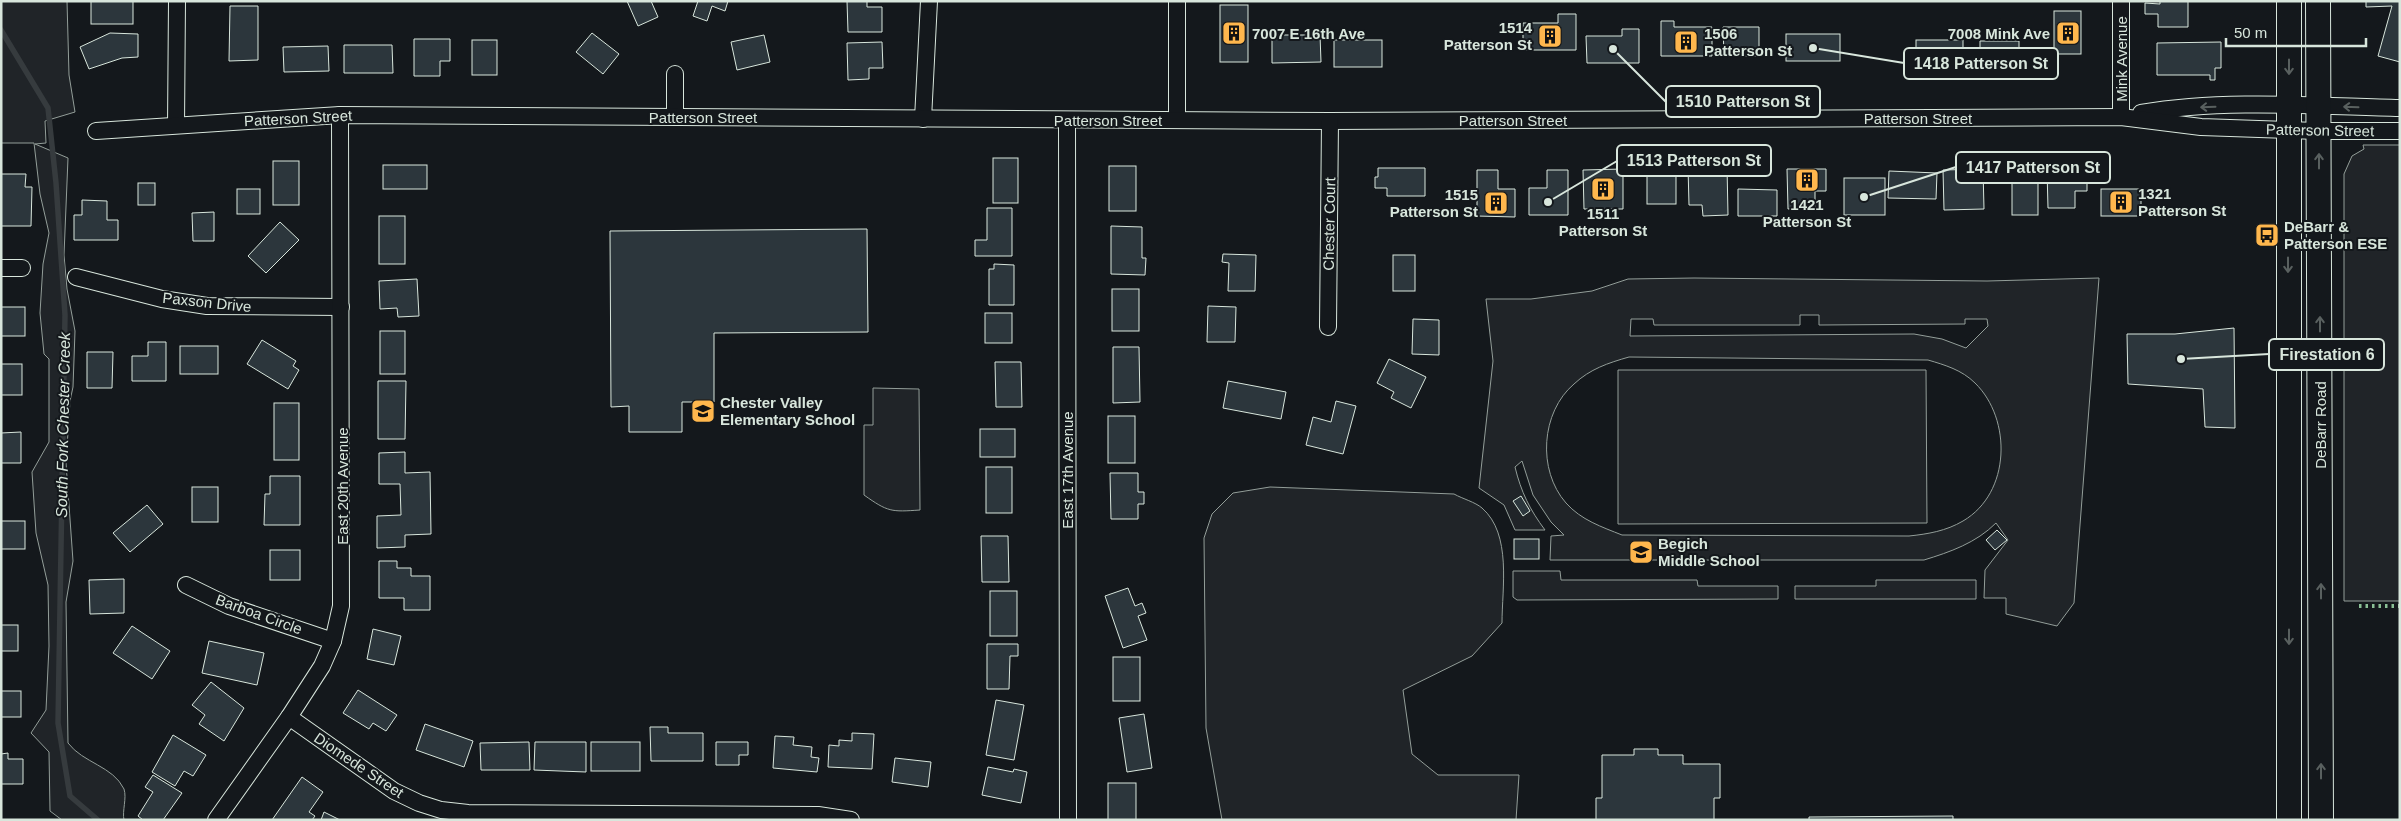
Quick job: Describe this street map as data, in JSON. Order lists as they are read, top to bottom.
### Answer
{
  "streets": {
    "main road": ["DeBarr Road"],
    "street": [
      "Mink Avenue",
      "Patterson Street",
      "Chester Court",
      "Paxson Drive",
      "East 17th Avenue",
      "East 20th Avenue",
      "Barboa Circle",
      "Diomede Street"
    ]
  },
  "crossings": [
    ["Mink Avenue", "Patterson Street"],
    ["Patterson Street", "Chester Court"],
    ["Patterson Street", "DeBarr Road"],
    ["Patterson Street", "East 17th Avenue"],
    ["Patterson Street", "East 20th Avenue"],
    ["Paxson Drive", "East 20th Avenue"],
    ["East 20th Avenue", "Barboa Circle"],
    ["East 20th Avenue", "Diomede Street"]
  ],
  "water": ["South Fork Chester Creek"],
  "places": {
    "building": [
      "7007 E 16th Ave",
      "7008 Mink Ave",
      "1514 Patterson St",
      "1506 Patterson St",
      "1421 Patterson St",
      "1511 Patterson St",
      "1321 Patterson St",
      "1515 Patterson St"
    ],
    "other": [
      "1418 Patterson St",
      "1510 Patterson St",
      "1417 Patterson St",
      "1513 Patterson St",
      "Firestation 6"
    ],
    "bus stop": ["DeBarr & Patterson ESE"],
    "school or university": ["Chester Valley Elementary School", "Begich Middle School"]
  },
  "scale_bar": "50 m"
}
